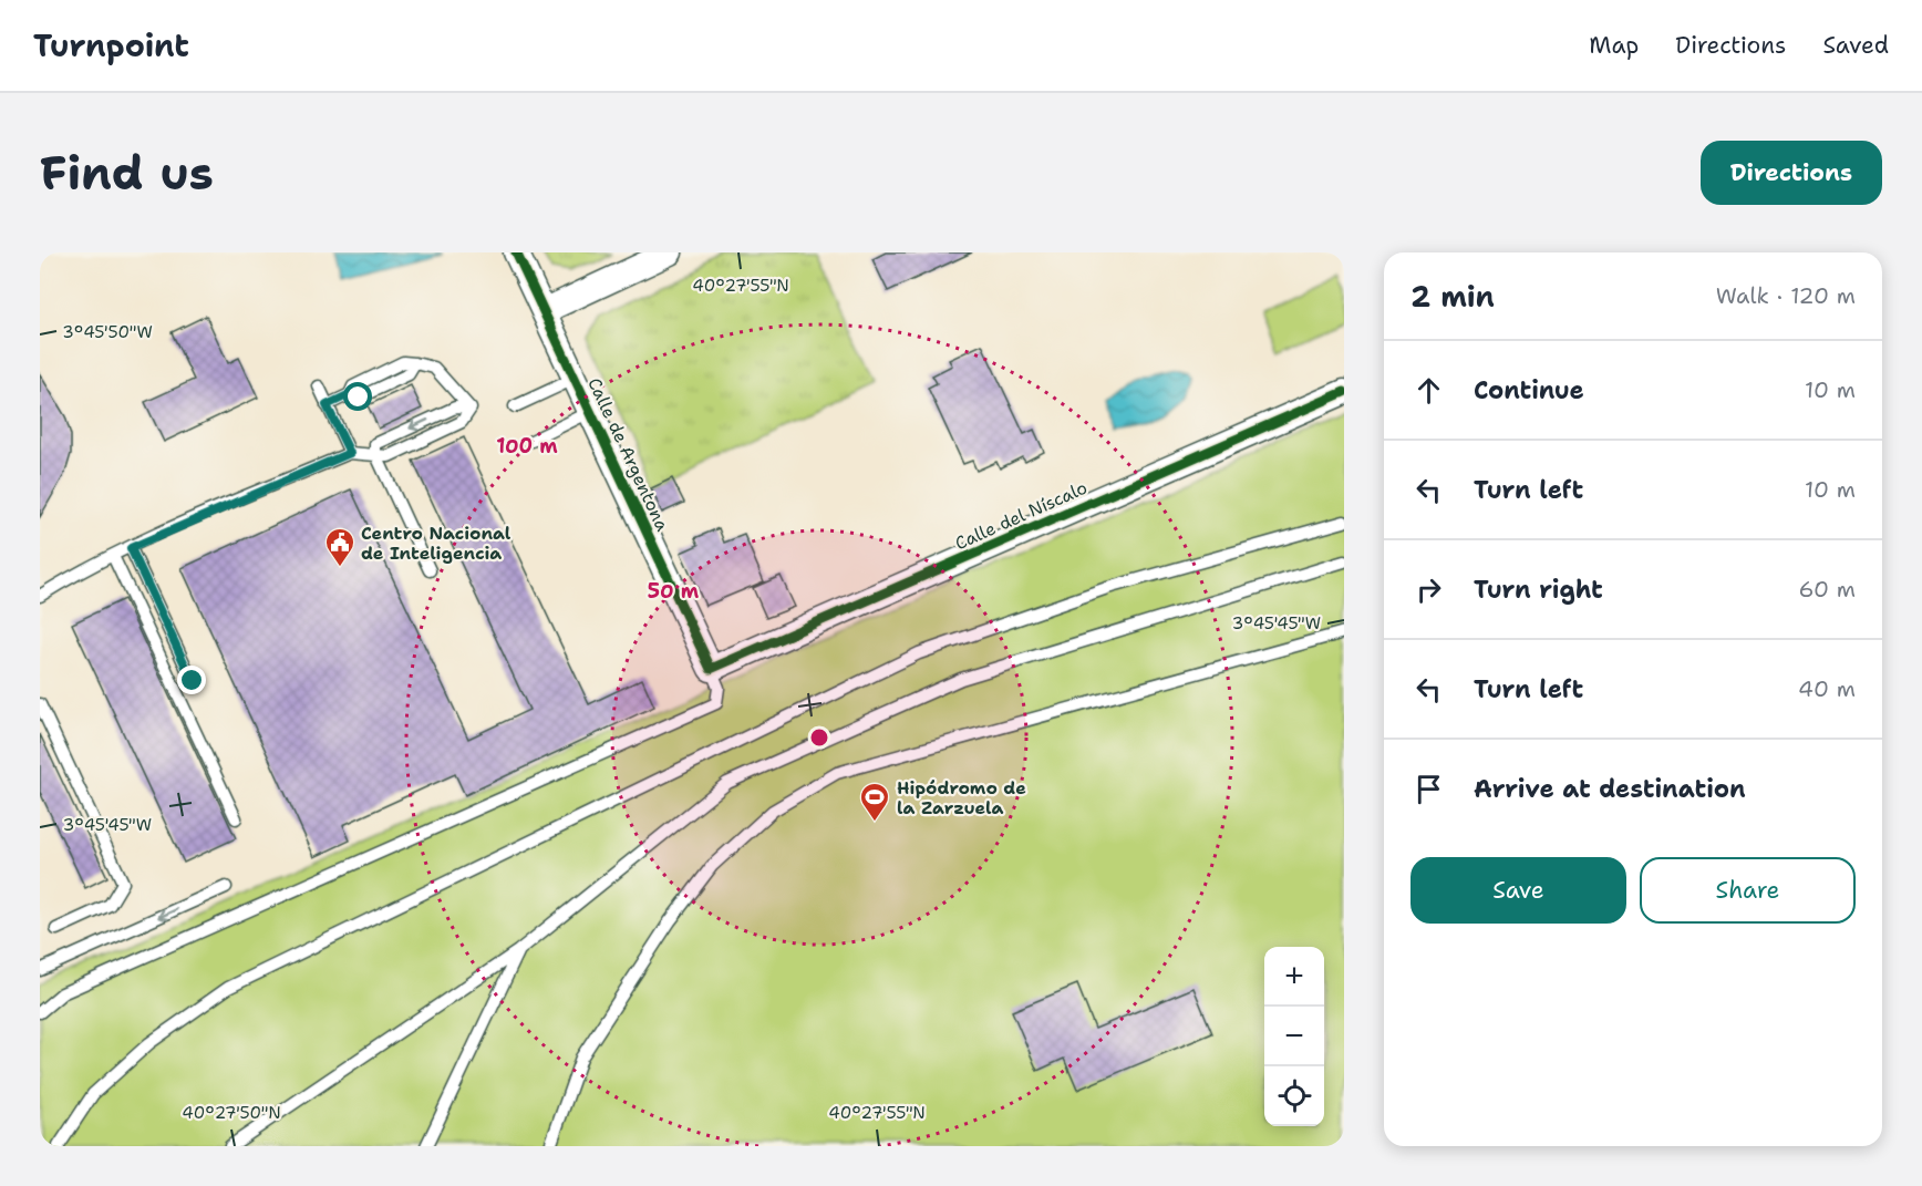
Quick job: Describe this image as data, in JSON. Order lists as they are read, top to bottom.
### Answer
{
  "streets": {
    "street": ["Calle de Argentona", "Calle del Níscalo"]
  },
  "crossings": [
    ["Calle de Argentona", "Calle del Níscalo"]
  ],
  "places": {
    "public building": ["Centro Nacional de Inteligencia"],
    "sports": ["Hipódromo de la Zarzuela"]
  },
  "page": {
    "header": "Turnpoint",
    "nav": ["Map", "Directions", "Saved"],
    "buttons": [
      "Directions",
      ["Save", "Share"]
    ],
    "title": "Find us",
    "heading": ["2 min", "Walk · 120 m"],
    "list": [
      ["Continue", "10 m"],
      ["Turn left", "10 m"],
      ["Turn right", "60 m"],
      ["Turn left", "40 m"],
      "Arrive at destination"
    ],
    "map_buttons": ["+", "−"]
  },
  "coordinates": [
    "40°27'55\"N",
    "3°45'50\"W",
    "3°45'45\"W",
    "40°27'50\"N"
  ],
  "rings": ["100 m", "50 m"]
}
